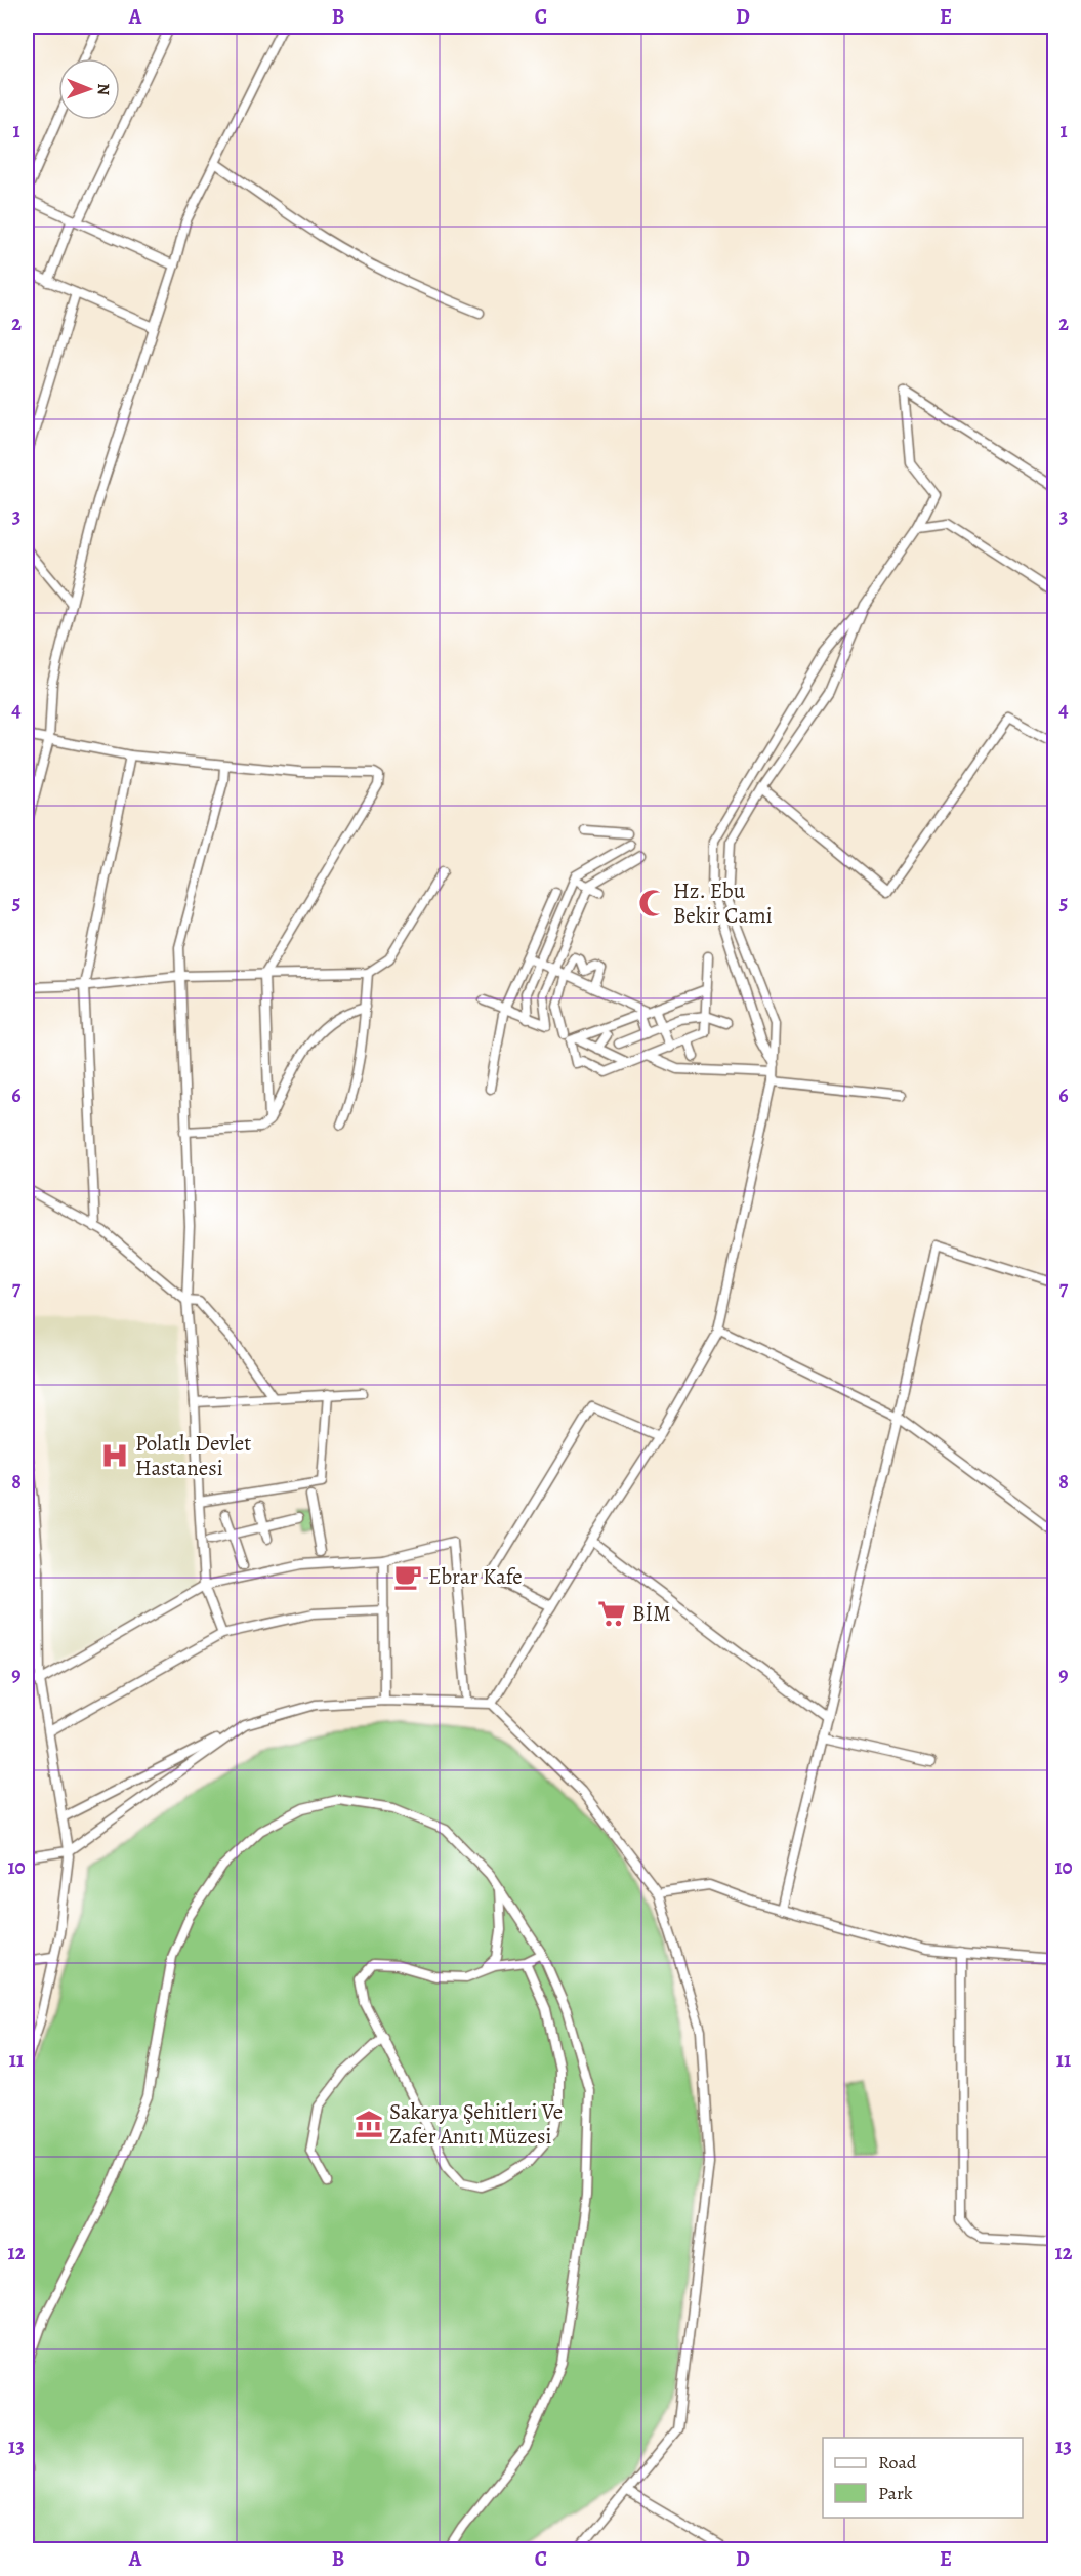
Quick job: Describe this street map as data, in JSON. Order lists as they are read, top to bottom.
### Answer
{
  "places": {
    "mosque": ["Hz. Ebu Bekir Cami"],
    "hospital": ["Polatlı Devlet Hastanesi"],
    "cafe": ["Ebrar Kafe"],
    "supermarket": ["BİM"],
    "museum": ["Sakarya Şehitleri Ve Zafer Anıtı Müzesi"]
  },
  "legend": ["Road", "Park"],
  "north": "right",
  "grid": {
    "columns": [
      "A",
      "B",
      "C",
      "D",
      "E"
    ],
    "rows": [
      "1",
      "2",
      "3",
      "4",
      "5",
      "6",
      "7",
      "8",
      "9",
      "10",
      "11",
      "12",
      "13"
    ]
  }
}
